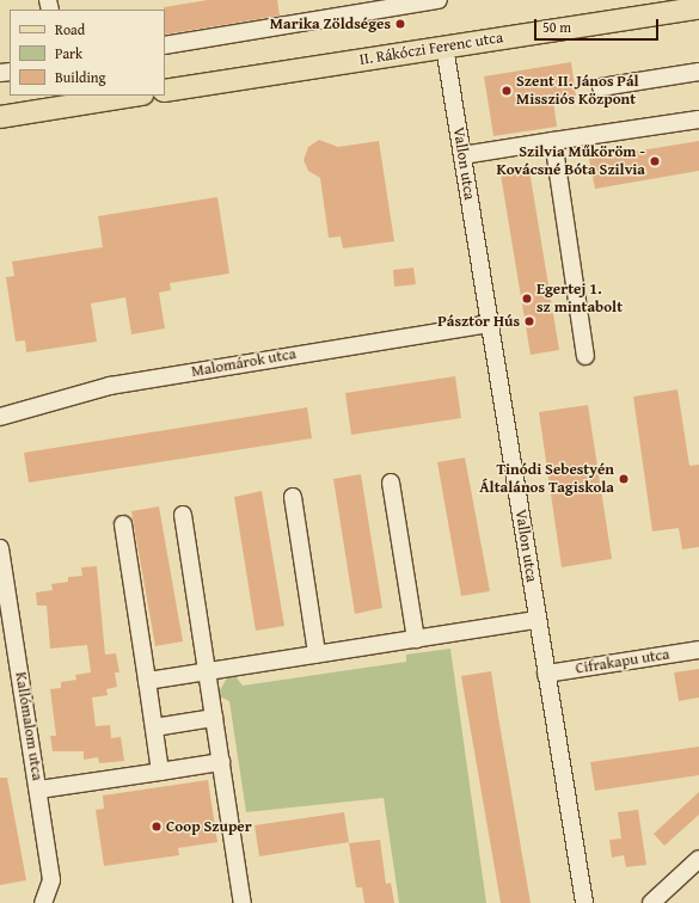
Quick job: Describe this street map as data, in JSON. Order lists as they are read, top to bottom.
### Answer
{
  "streets": {
    "main road": ["II. Rákóczi Ferenc utca"],
    "street": [
      "Vallon utca",
      "Malomárok utca",
      "Cifrakapu utca",
      "Kallómalom utca"
    ]
  },
  "crossings": [
    ["II. Rákóczi Ferenc utca", "Vallon utca"],
    ["Vallon utca", "Malomárok utca"],
    ["Vallon utca", "Cifrakapu utca"]
  ],
  "places": [
    "Marika Zöldséges",
    "Szent II. János Pál Missziós Központ",
    "Szilvia Műköröm - Kovácsné Bóta Szilvia",
    "Egertej 1. sz mintabolt",
    "Pásztor Hús",
    "Tinódi Sebestyén Általános Tagiskola",
    "Coop Szuper"
  ],
  "legend": ["Road", "Park", "Building"],
  "scale_bar": "50 m"
}
